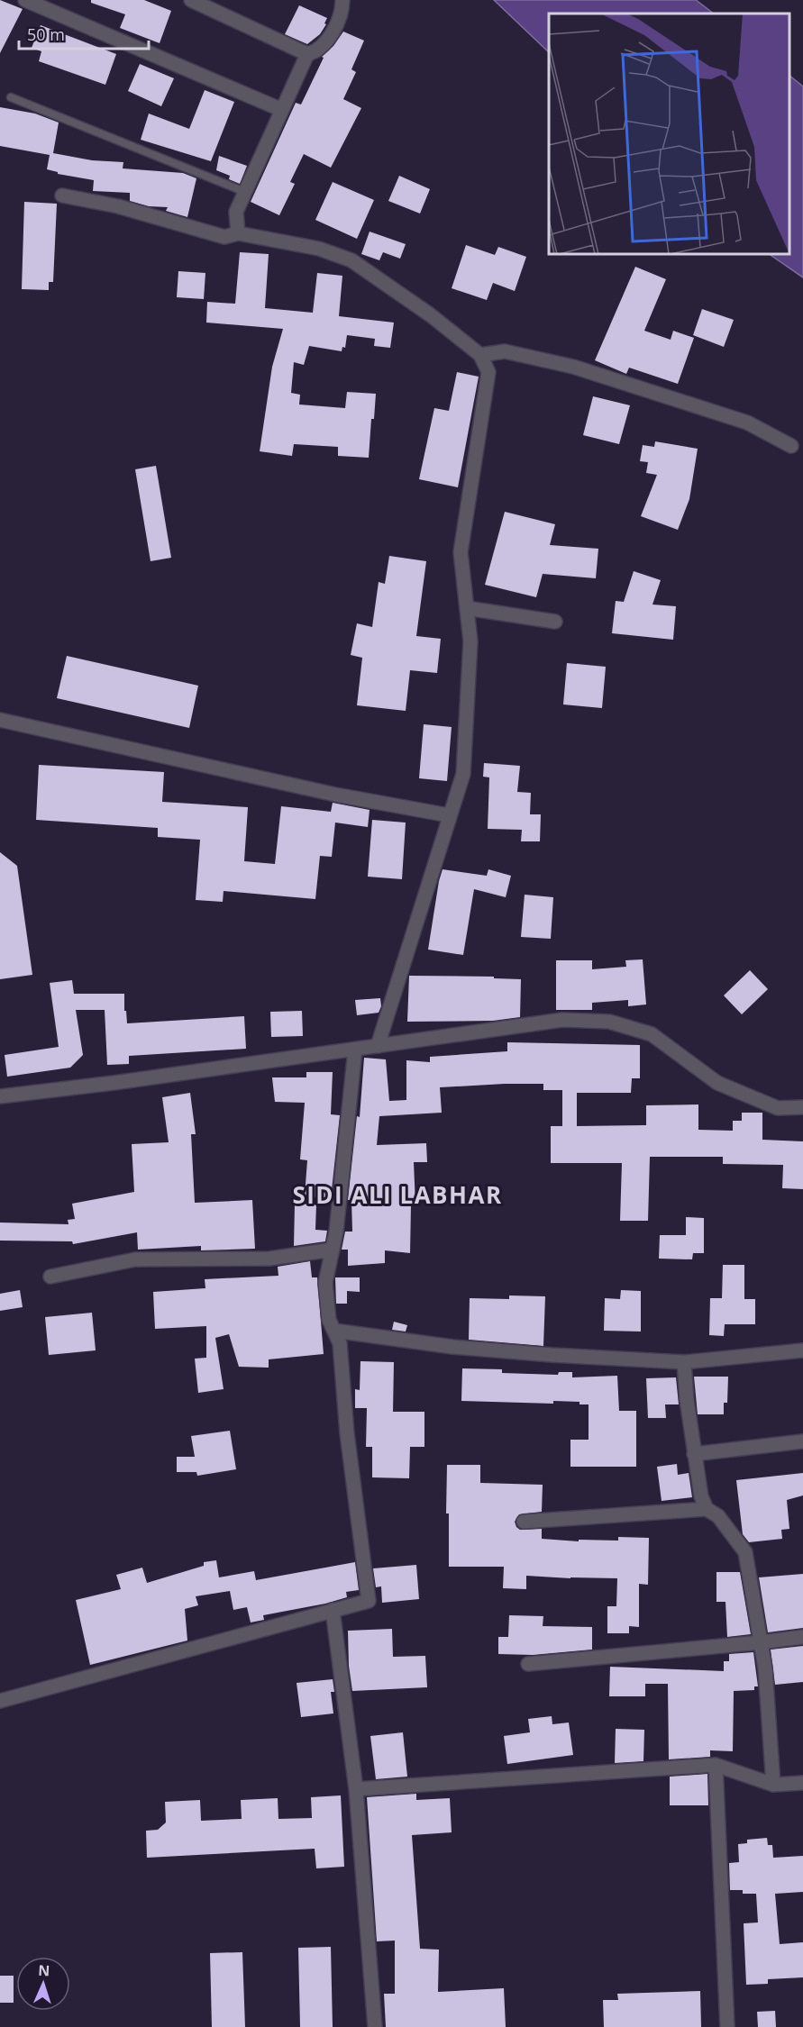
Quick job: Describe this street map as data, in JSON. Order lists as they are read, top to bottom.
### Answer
{
  "districts": ["SIDI ALI LABHAR"],
  "scale_bar": "50 m",
  "north": "top"
}
